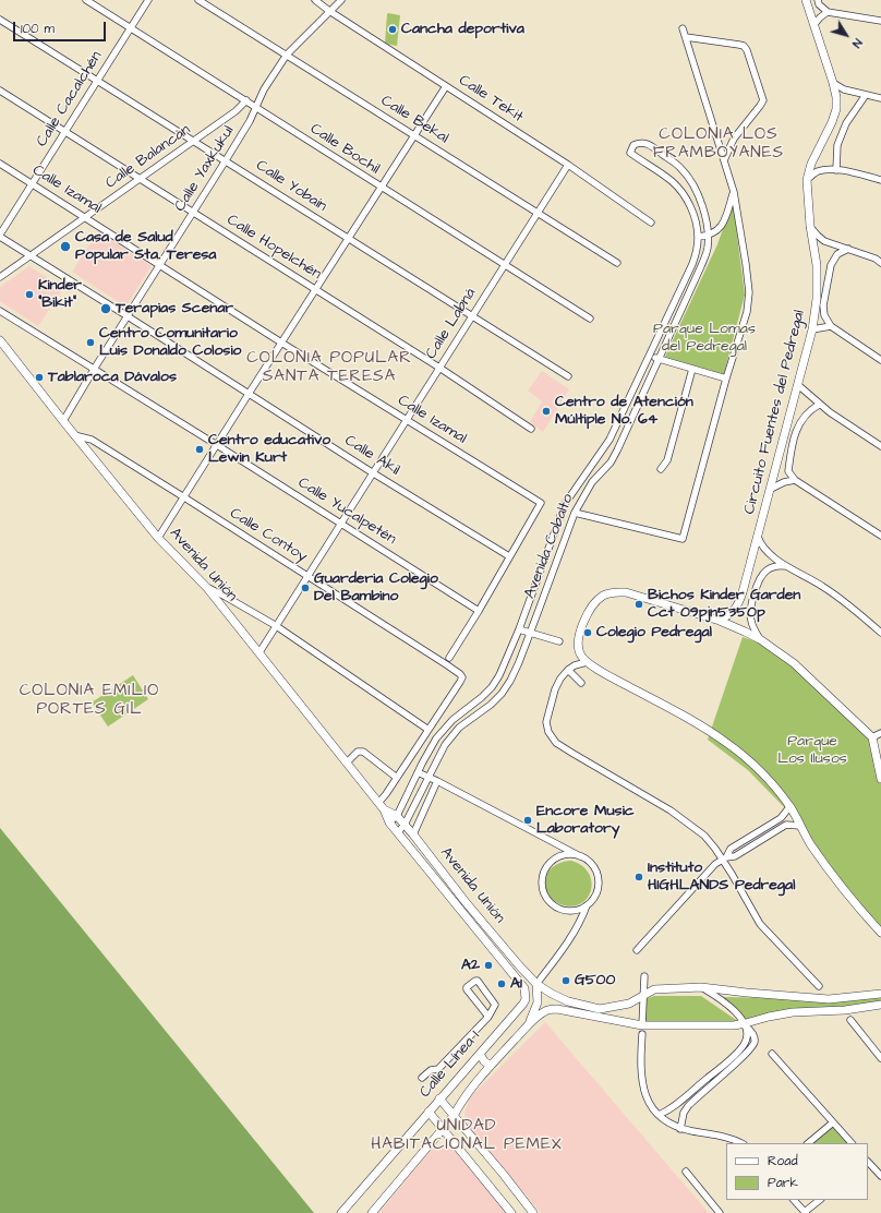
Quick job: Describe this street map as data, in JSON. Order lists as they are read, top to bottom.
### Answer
{
  "streets": {
    "street": [
      "Calle Cacalchén",
      "Calle Tekit",
      "Calle Bekal",
      "Calle Bochil",
      "Calle Balancán",
      "Calle Yaxkukul",
      "Calle Yobaín",
      "Calle Izamal",
      "Calle Hopelchén",
      "Calle Labná",
      "Circuito Fuentes del Pedregal",
      "Calle Akil",
      "Calle Yucalpetén",
      "Calle Contoy",
      "Avenida Cobalto",
      "Avenida Unión",
      "Calle Línea 1"
    ]
  },
  "crossings": [
    ["Calle Cacalchén", "Calle Bochil"],
    ["Calle Cacalchén", "Calle Yobaín"],
    ["Calle Cacalchén", "Calle Izamal"],
    ["Calle Cacalchén", "Calle Hopelchén"],
    ["Calle Cacalchén", "Calle Akil"],
    ["Calle Tekit", "Calle Labná"],
    ["Calle Bekal", "Calle Labná"],
    ["Calle Bochil", "Calle Balancán"],
    ["Calle Bochil", "Calle Yaxkukul"],
    ["Calle Bochil", "Calle Labná"],
    ["Calle Balancán", "Calle Yobaín"],
    ["Calle Balancán", "Calle Izamal"],
    ["Calle Balancán", "Calle Hopelchén"],
    ["Calle Balancán", "Calle Akil"],
    ["Calle Yaxkukul", "Calle Yobaín"],
    ["Calle Yaxkukul", "Calle Izamal"],
    ["Calle Yaxkukul", "Calle Hopelchén"],
    ["Calle Yaxkukul", "Calle Akil"],
    ["Calle Yaxkukul", "Calle Yucalpetén"],
    ["Calle Yaxkukul", "Avenida Unión"],
    ["Calle Yobaín", "Calle Labná"],
    ["Calle Izamal", "Calle Labná"],
    ["Calle Izamal", "Calle Akil"],
    ["Calle Hopelchén", "Calle Labná"],
    ["Calle Labná", "Calle Akil"],
    ["Calle Labná", "Calle Yucalpetén"],
    ["Calle Labná", "Calle Contoy"],
    ["Calle Labná", "Avenida Unión"],
    ["Calle Contoy", "Avenida Unión"],
    ["Avenida Cobalto", "Avenida Unión"],
    ["Avenida Unión", "Calle Línea 1"]
  ],
  "districts": [
    "COLONIA LOS FRAMBOYANES",
    "COLONIA POPULAR SANTA TERESA",
    "COLONIA EMILIO PORTES GIL",
    "UNIDAD HABITACIONAL PEMEX"
  ],
  "parks": ["Parque Lomas del Pedregal", "Parque Los Ilusos"],
  "places": [
    "Cancha deportiva",
    "Casa de Salud Popular Sta. Teresa",
    "Kinder \"Bikit\"",
    "Terapias Scenar",
    "Centro Comunitario Luis Donaldo Colosio",
    "Tablaroca Dávalos",
    "Centro de Atención Múltiple No. 64",
    "Centro educativo Lewin Kurt",
    "Guarderia Colegio Del Bambino",
    "Bichos Kinder Garden Cct 09pjn5350p",
    "Colegio Pedregal",
    "Encore Music Laboratory",
    "Instituto HIGHLANDS Pedregal",
    "A2",
    "G500",
    "A1"
  ],
  "legend": ["Road", "Park"],
  "scale_bar": "100 m",
  "north": "bottom right"
}
